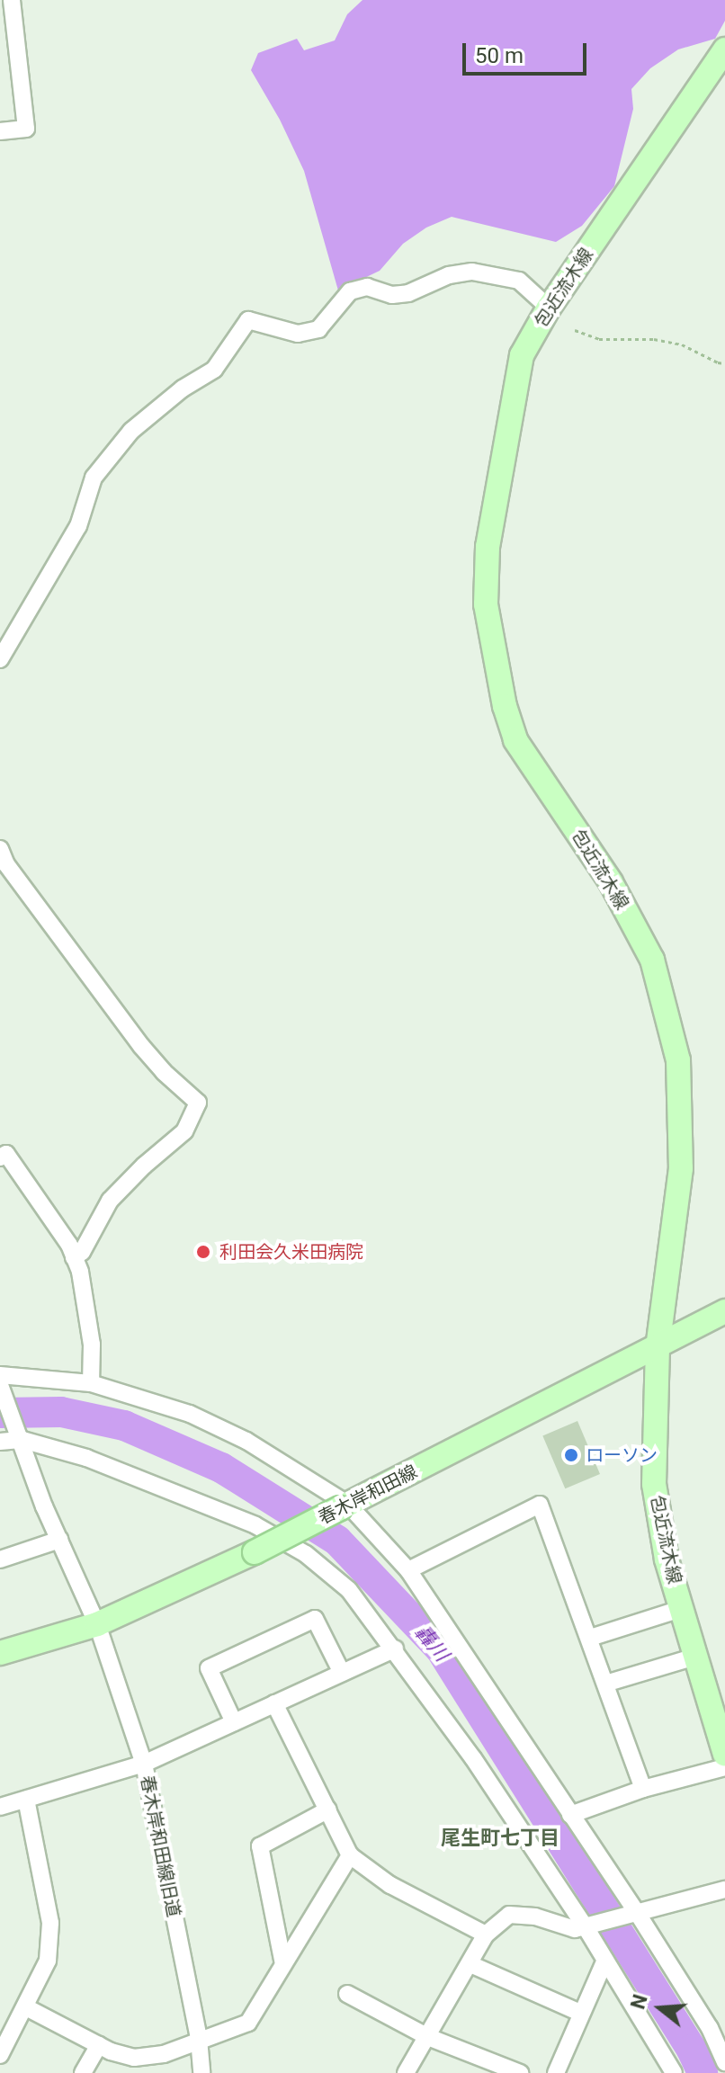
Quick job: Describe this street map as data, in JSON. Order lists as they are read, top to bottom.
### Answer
{
  "streets": {
    "street": ["包近流木線", "春木岸和田線", "春木岸和田線旧道"]
  },
  "crossings": [
    ["包近流木線", "春木岸和田線"],
    ["春木岸和田線", "春木岸和田線旧道"]
  ],
  "districts": ["尾生町七丁目"],
  "water": ["轟川"],
  "places": ["利田会久米田病院", "ローソン"],
  "scale_bar": "50 m",
  "north": "left"
}
